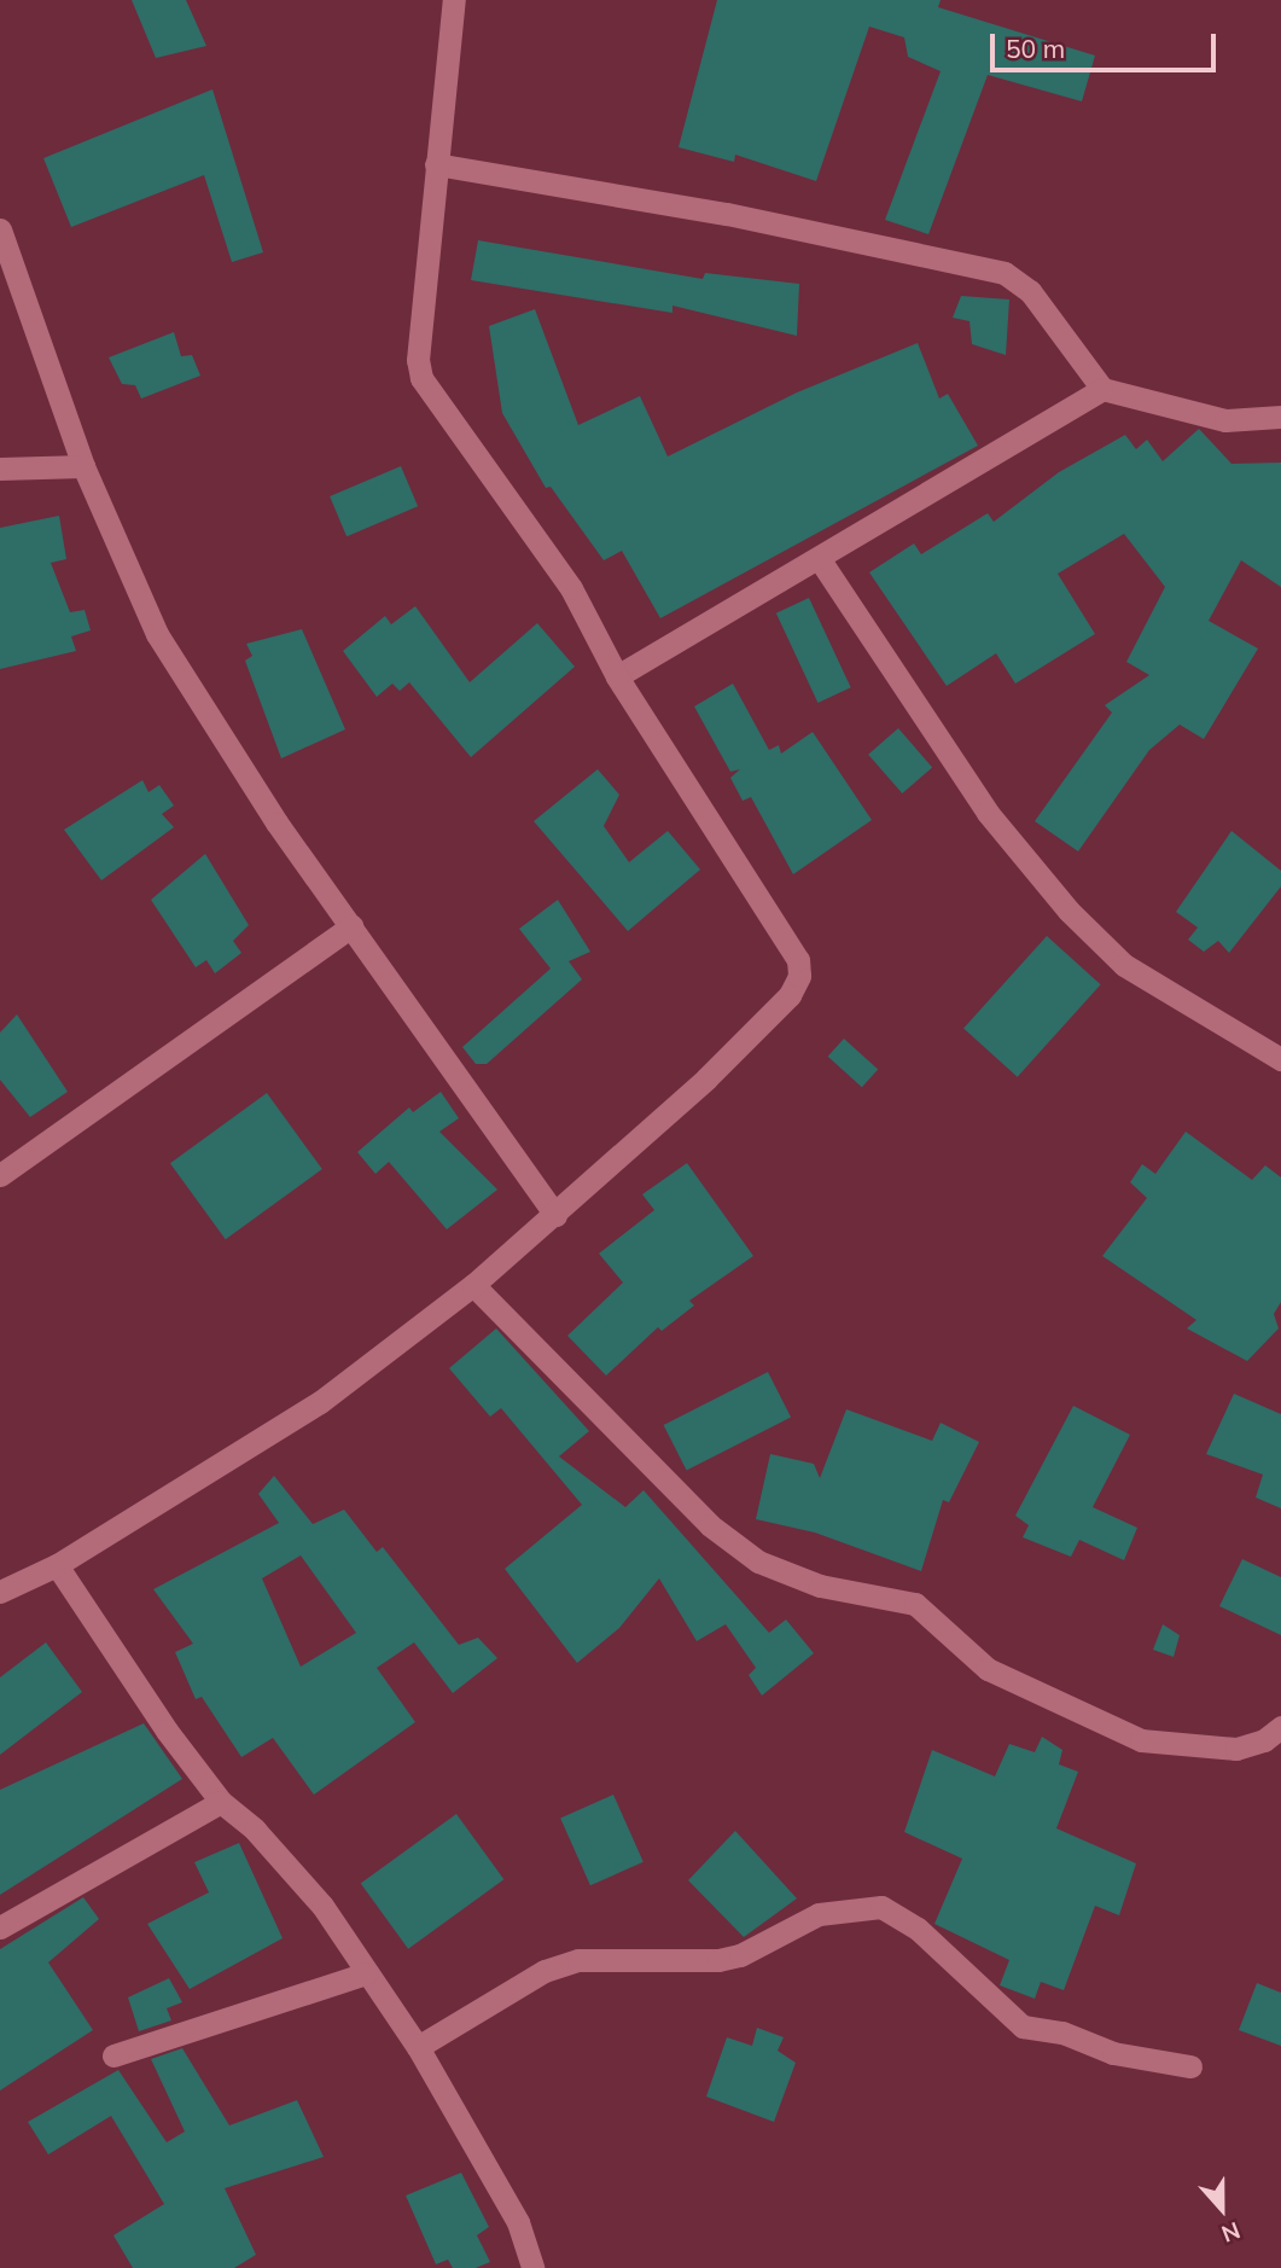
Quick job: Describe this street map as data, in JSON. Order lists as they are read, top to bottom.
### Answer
{
  "scale_bar": "50 m",
  "north": "bottom"
}
